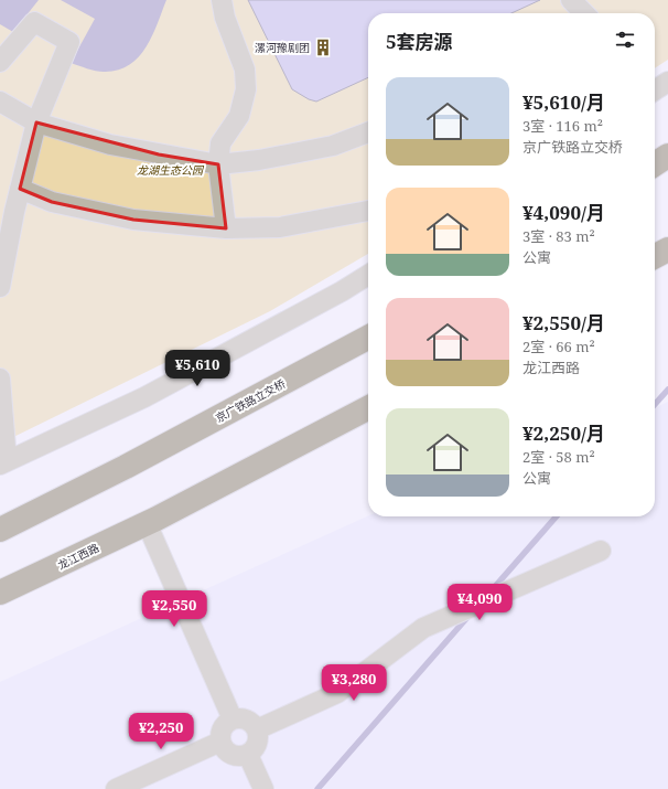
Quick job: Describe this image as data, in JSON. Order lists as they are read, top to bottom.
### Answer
{
  "streets": {
    "highway": ["京广铁路立交桥", "龙江西路"]
  },
  "parks": ["龙湖生态公园"],
  "places": {
    "building": ["漯河豫剧团"]
  },
  "page": {
    "heading": "5套房源",
    "list": [
      {
        "name": "¥5,610/月",
        "note": "3室 · 116 m² · 京广铁路立交桥"
      },
      {
        "name": "¥4,090/月",
        "note": "3室 · 83 m² · 公寓"
      },
      {
        "name": "¥2,550/月",
        "note": "2室 · 66 m² · 龙江西路"
      },
      {
        "name": "¥2,250/月",
        "note": "2室 · 58 m² · 公寓"
      }
    ],
    "price": [
      "¥5,610",
      "¥4,090",
      "¥2,550",
      "¥3,280",
      "¥2,250"
    ]
  }
}
